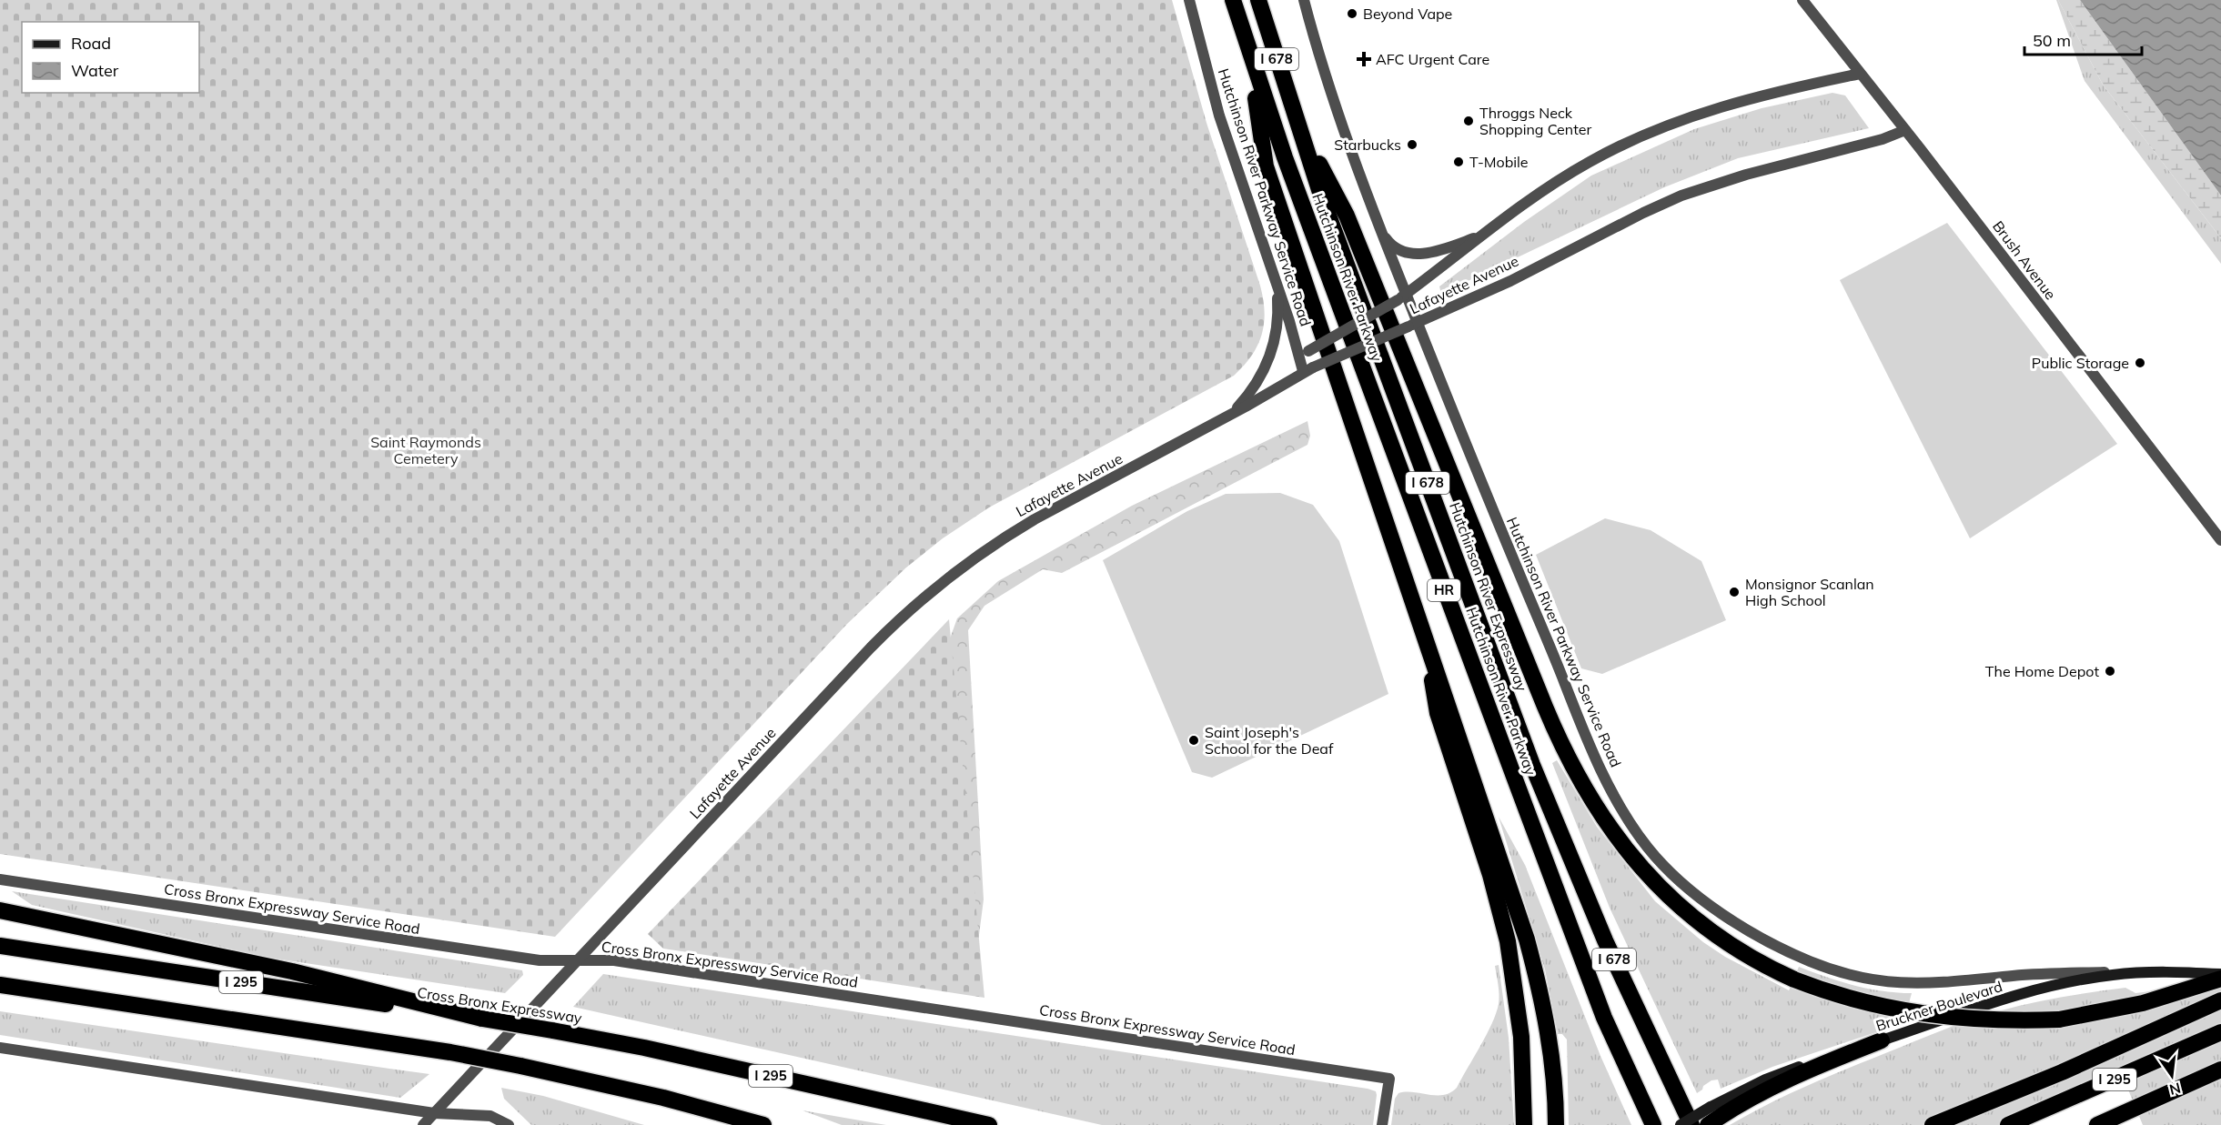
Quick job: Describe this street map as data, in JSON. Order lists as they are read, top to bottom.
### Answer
{
  "streets": {
    "highway": [
      "I 678",
      "Hutchinson River Parkway",
      "HR",
      "Hutchinson River Expressway",
      "I 295",
      "Cross Bronx Expressway"
    ],
    "main road": ["Bruckner Boulevard"],
    "street": [
      "Hutchinson River Parkway Service Road",
      "Brush Avenue",
      "Lafayette Avenue",
      "Cross Bronx Expressway Service Road"
    ]
  },
  "crossings": [
    ["I 678", "Hutchinson River Parkway"],
    ["Hutchinson River Parkway Service Road", "Lafayette Avenue"],
    ["Hutchinson River Parkway Service Road", "Bruckner Boulevard"],
    ["Brush Avenue", "Lafayette Avenue"],
    ["Lafayette Avenue", "Cross Bronx Expressway Service Road"]
  ],
  "parks": ["Saint Raymonds Cemetery"],
  "places": {
    "other": [
      "Beyond Vape",
      "Throggs Neck Shopping Center",
      "Starbucks",
      "T-Mobile",
      "Public Storage",
      "Monsignor Scanlan High School",
      "The Home Depot",
      "Saint Joseph's School for the Deaf"
    ],
    "health": ["AFC Urgent Care"]
  },
  "legend": ["Road", "Water"],
  "scale_bar": "50 m",
  "north": "bottom"
}
